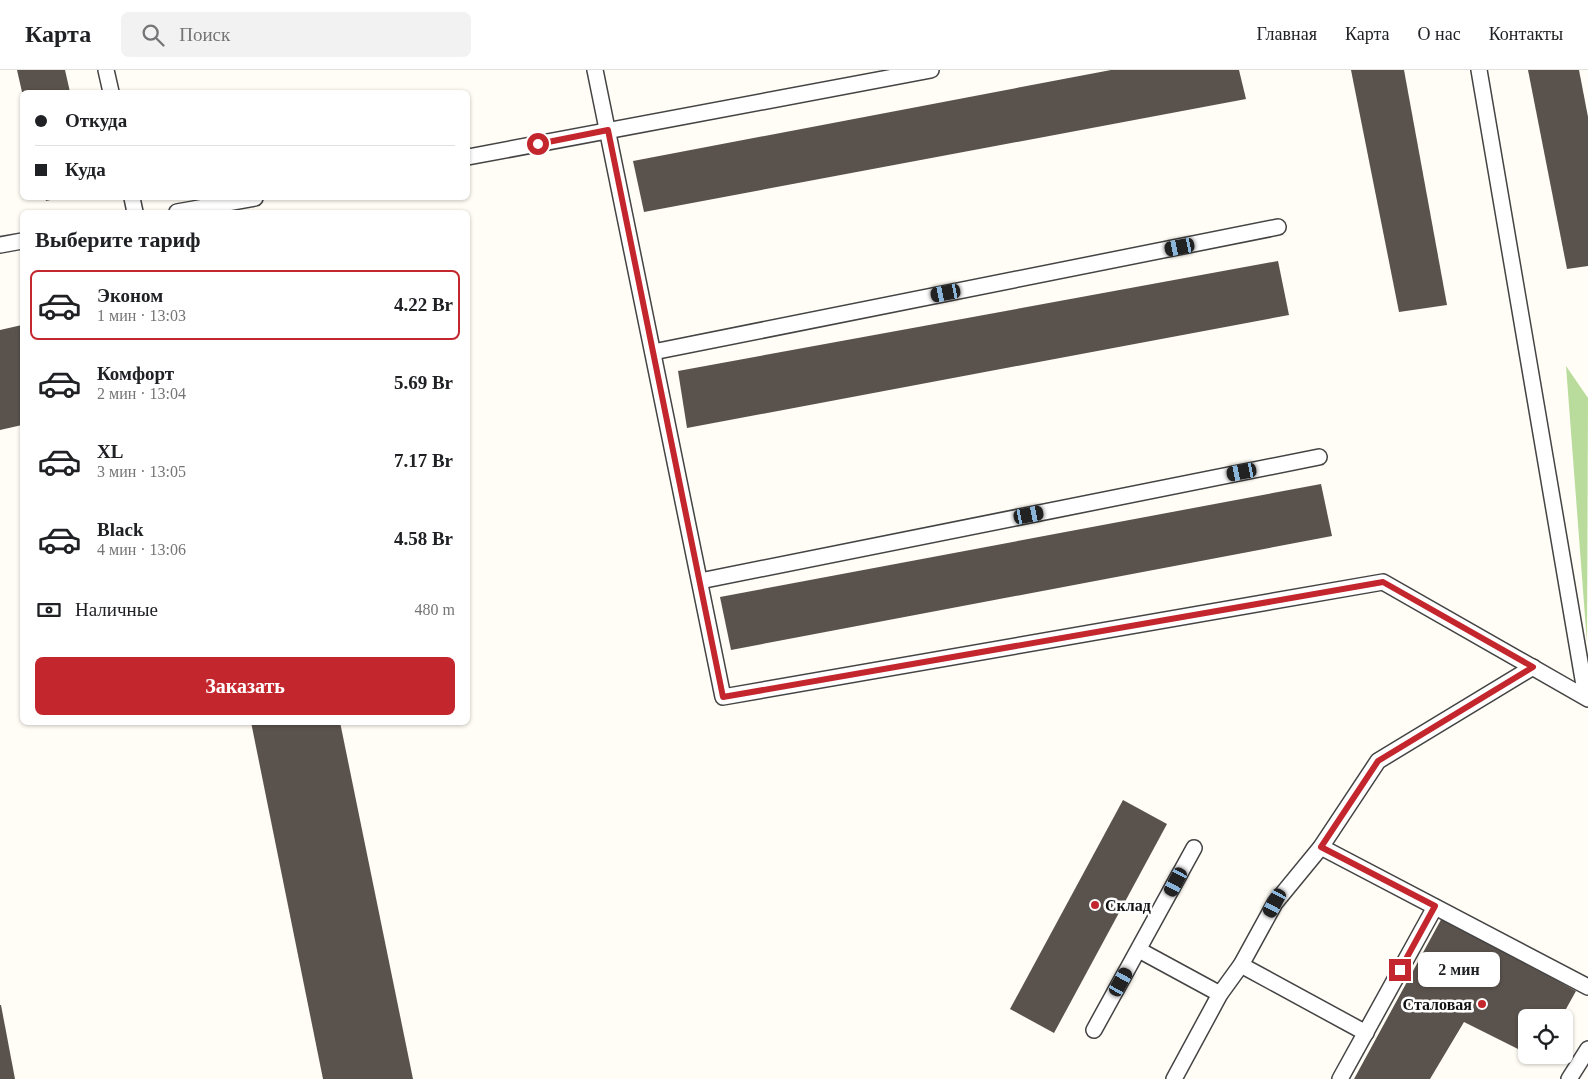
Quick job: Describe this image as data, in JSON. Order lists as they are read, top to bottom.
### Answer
{
  "places": ["Склад", "Сталовая"],
  "page": {
    "header": "Карта",
    "search": "Поиск",
    "nav": [
      "Главная",
      "Карта",
      "О нас",
      "Контакты"
    ],
    "banner": ["Откуда", "Куда"],
    "heading": "Выберите тариф",
    "list": [
      {
        "name": "Эконом",
        "note": "1 мин · 13:03",
        "value": "4.22 Br"
      },
      {
        "name": "Комфорт",
        "note": "2 мин · 13:04",
        "value": "5.69 Br"
      },
      {
        "name": "XL",
        "note": "3 мин · 13:05",
        "value": "7.17 Br"
      },
      {
        "name": "Black",
        "note": "4 мин · 13:06",
        "value": "4.58 Br"
      }
    ],
    "pay": ["Наличные", "480 m"],
    "buttons": "Заказать",
    "bubble": "2 мин"
  }
}
